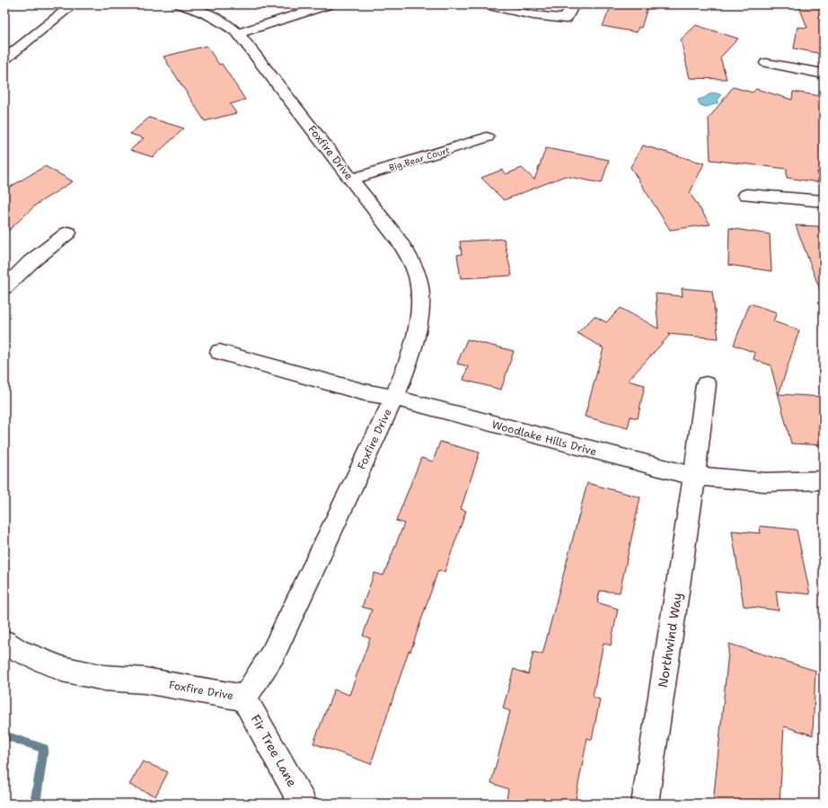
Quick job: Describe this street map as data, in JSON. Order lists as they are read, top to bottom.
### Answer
{
  "streets": {
    "street": [
      "Foxfire Drive",
      "Big Bear Court",
      "Woodlake Hills Drive",
      "Northwind Way",
      "Fir Tree Lane"
    ]
  },
  "crossings": [
    ["Foxfire Drive", "Big Bear Court"],
    ["Foxfire Drive", "Woodlake Hills Drive"],
    ["Foxfire Drive", "Fir Tree Lane"],
    ["Woodlake Hills Drive", "Northwind Way"]
  ]
}
